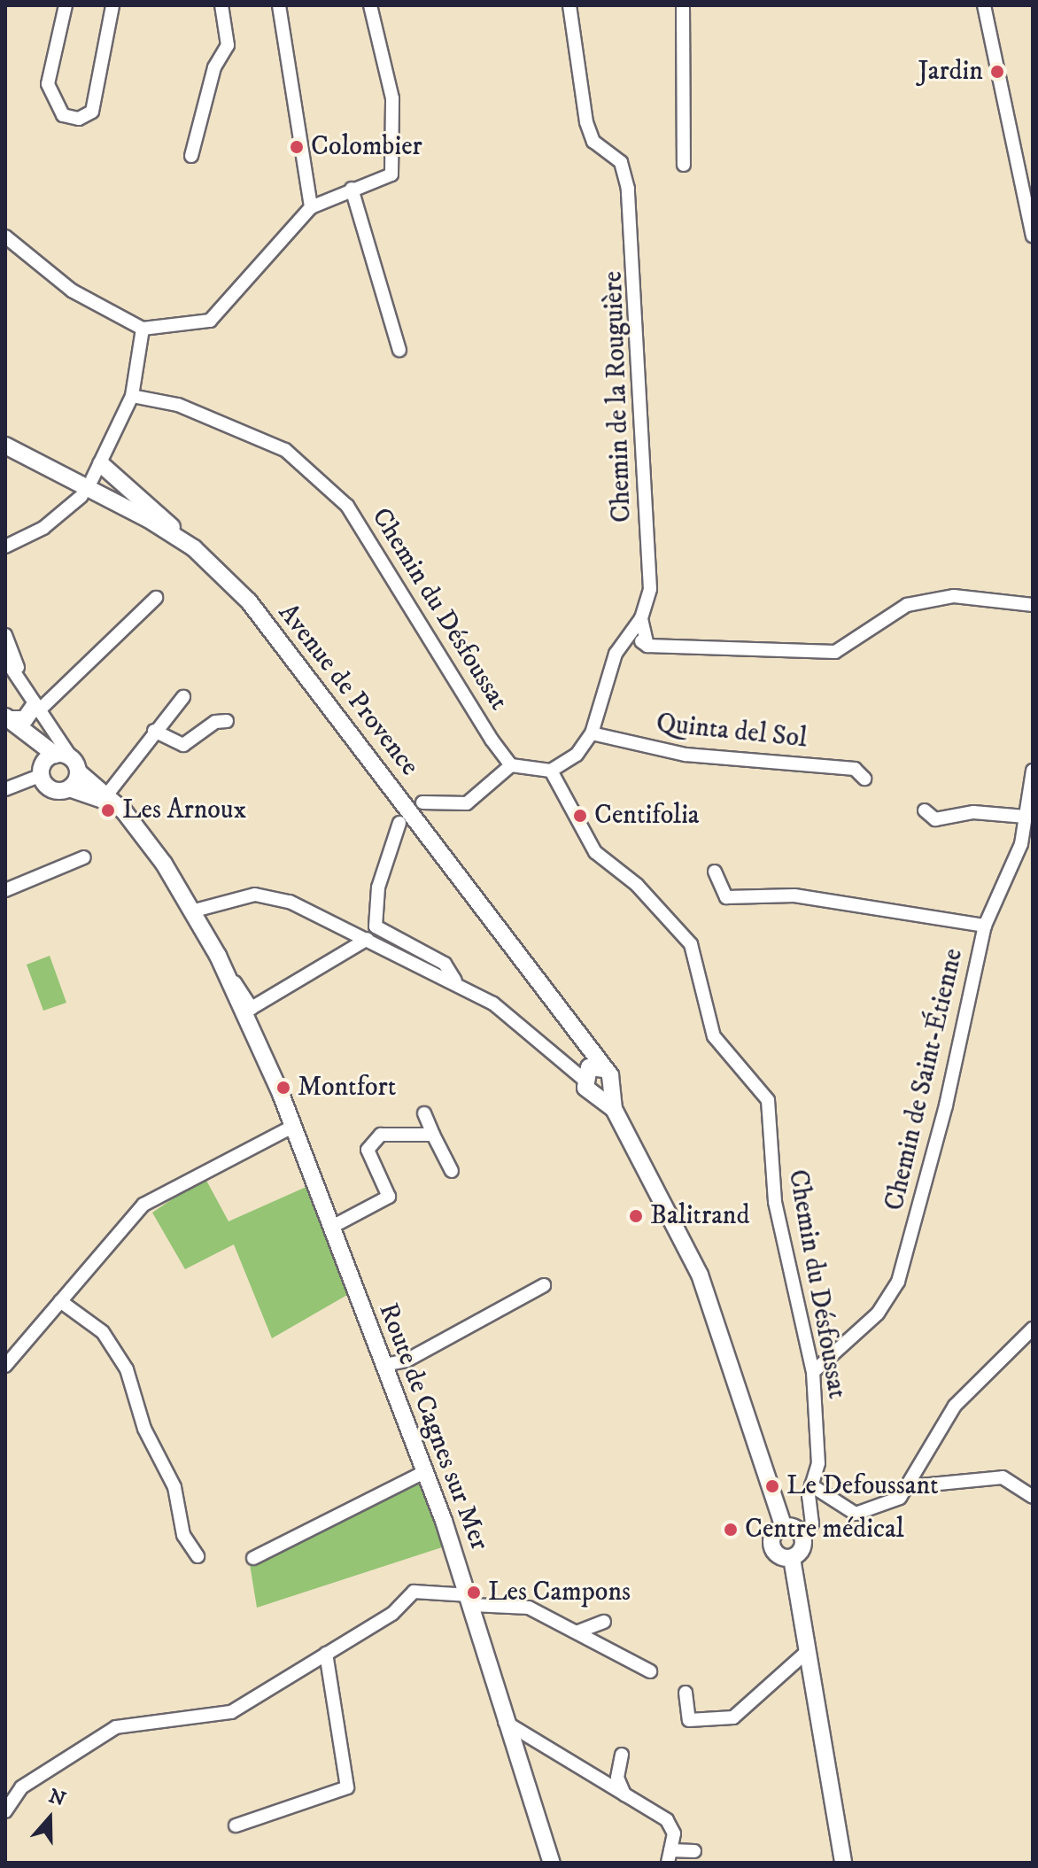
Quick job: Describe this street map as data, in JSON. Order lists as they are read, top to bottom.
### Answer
{
  "streets": {
    "main road": ["Avenue de Provence", "Route de Cagnes sur Mer"],
    "street": [
      "Chemin de la Rouguière",
      "Chemin du Désfoussat",
      "Quinta del Sol",
      "Chemin de Saint-Étienne"
    ]
  },
  "crossings": [
    ["Chemin de la Rouguière", "Chemin du Désfoussat"],
    ["Chemin de la Rouguière", "Quinta del Sol"],
    ["Chemin du Désfoussat", "Chemin de Saint-Étienne"]
  ],
  "places": [
    "Jardin",
    "Colombier",
    "Les Arnoux",
    "Centifolia",
    "Montfort",
    "Balitrand",
    "Le Defoussant",
    "Centre médical",
    "Les Campons"
  ],
  "north": "top"
}
